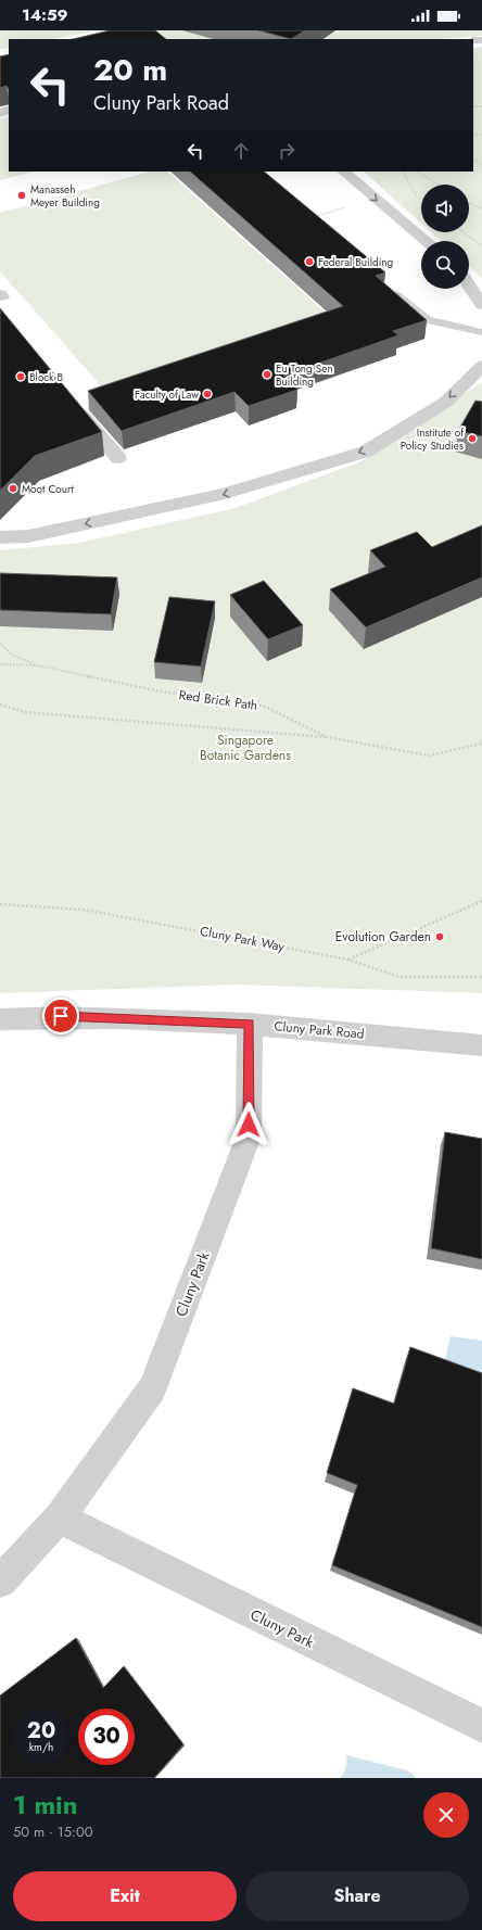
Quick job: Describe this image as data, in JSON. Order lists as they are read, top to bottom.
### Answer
{
  "streets": {
    "street": ["Cluny Park Road", "Cluny Park"],
    "path": ["Red Brick Path", "Cluny Park Way"]
  },
  "crossings": [
    ["Cluny Park Road", "Cluny Park"]
  ],
  "parks": ["Singapore Botanic Gardens"],
  "places": [
    "Manasseh Meyer Building",
    "Federal Building",
    "Eu Tong Sen Building",
    "Block B",
    "Faculty of Law",
    "Institute of Policy Studies",
    "Moot Court",
    "Evolution Garden"
  ],
  "page": {
    "status": "14:59",
    "turn": ["20 m", "Cluny Park Road"],
    "speed": "20 km/h",
    "limit": "30",
    "heading": ["1 min", "50 m · 15:00"],
    "buttons": ["Exit", "Share"]
  }
}
